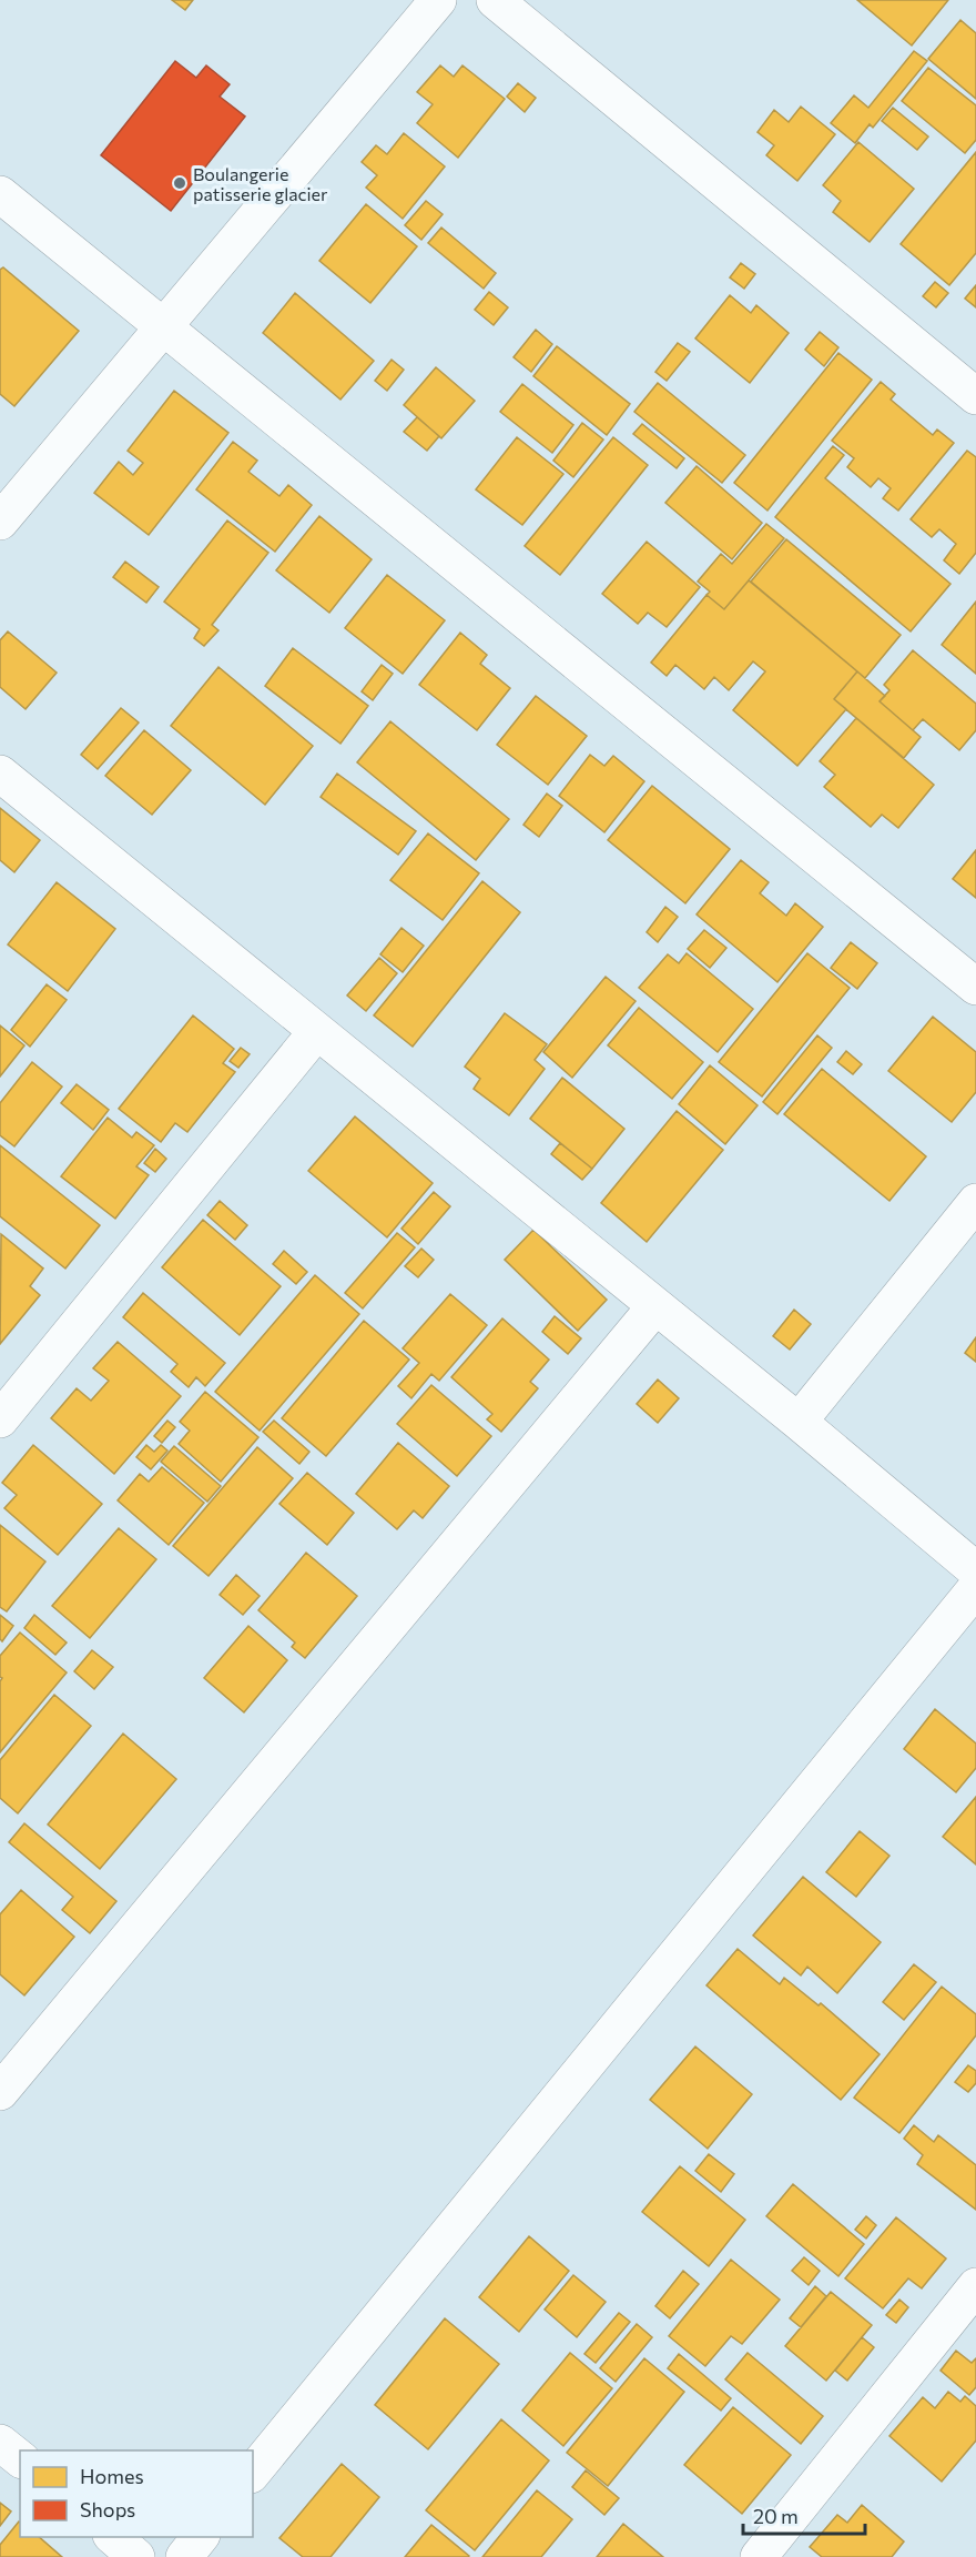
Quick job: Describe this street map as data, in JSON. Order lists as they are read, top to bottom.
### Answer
{
  "places": ["Boulangerie patisserie glacier"],
  "legend": ["Homes", "Shops"],
  "scale_bar": "20 m"
}
